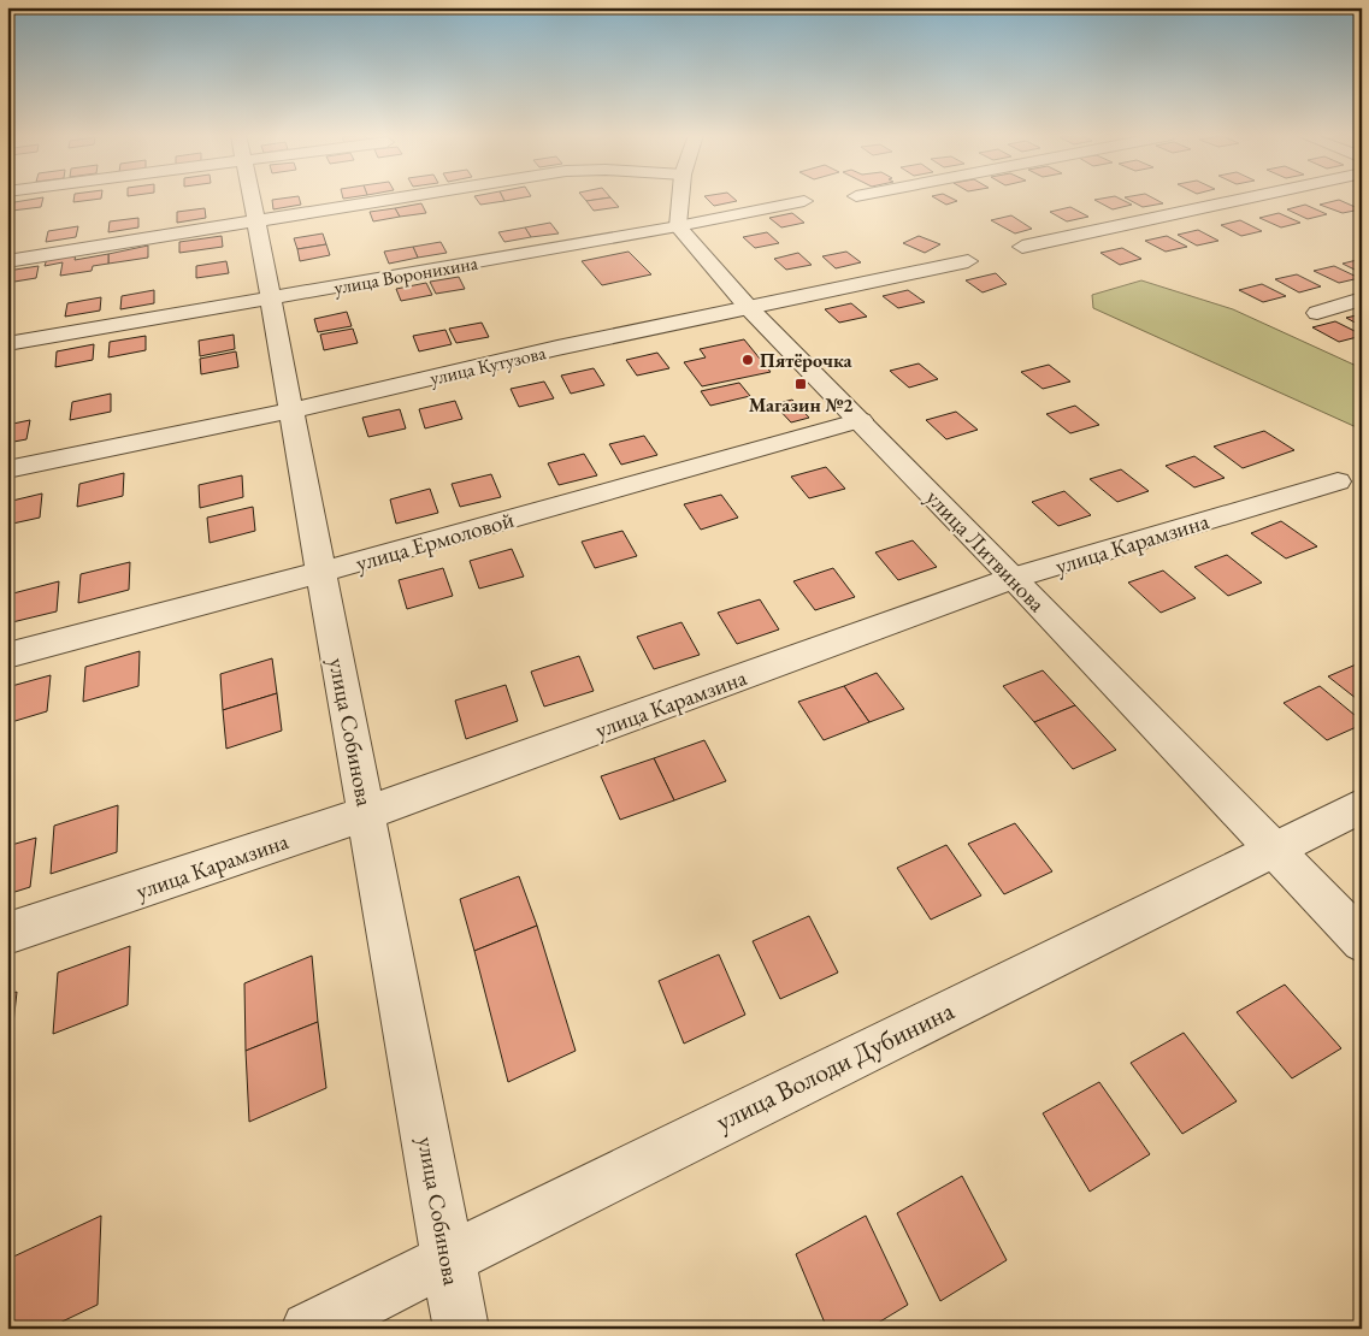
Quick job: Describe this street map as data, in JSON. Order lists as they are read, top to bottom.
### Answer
{
  "streets": {
    "street": [
      "улица Воронихина",
      "улица Кутузова",
      "улица Ермоловой",
      "улица Карамзина",
      "улица Литвинова",
      "улица Собинова",
      "улица Володи Дубинина"
    ]
  },
  "crossings": [
    ["улица Воронихина", "улица Литвинова"],
    ["улица Воронихина", "улица Собинова"],
    ["улица Кутузова", "улица Литвинова"],
    ["улица Кутузова", "улица Собинова"],
    ["улица Ермоловой", "улица Литвинова"],
    ["улица Ермоловой", "улица Собинова"],
    ["улица Карамзина", "улица Литвинова"],
    ["улица Карамзина", "улица Собинова"],
    ["улица Литвинова", "улица Володи Дубинина"],
    ["улица Собинова", "улица Володи Дубинина"]
  ],
  "places": {
    "other": ["Пятёрочка"],
    "transit": ["Магазин №2"]
  }
}
